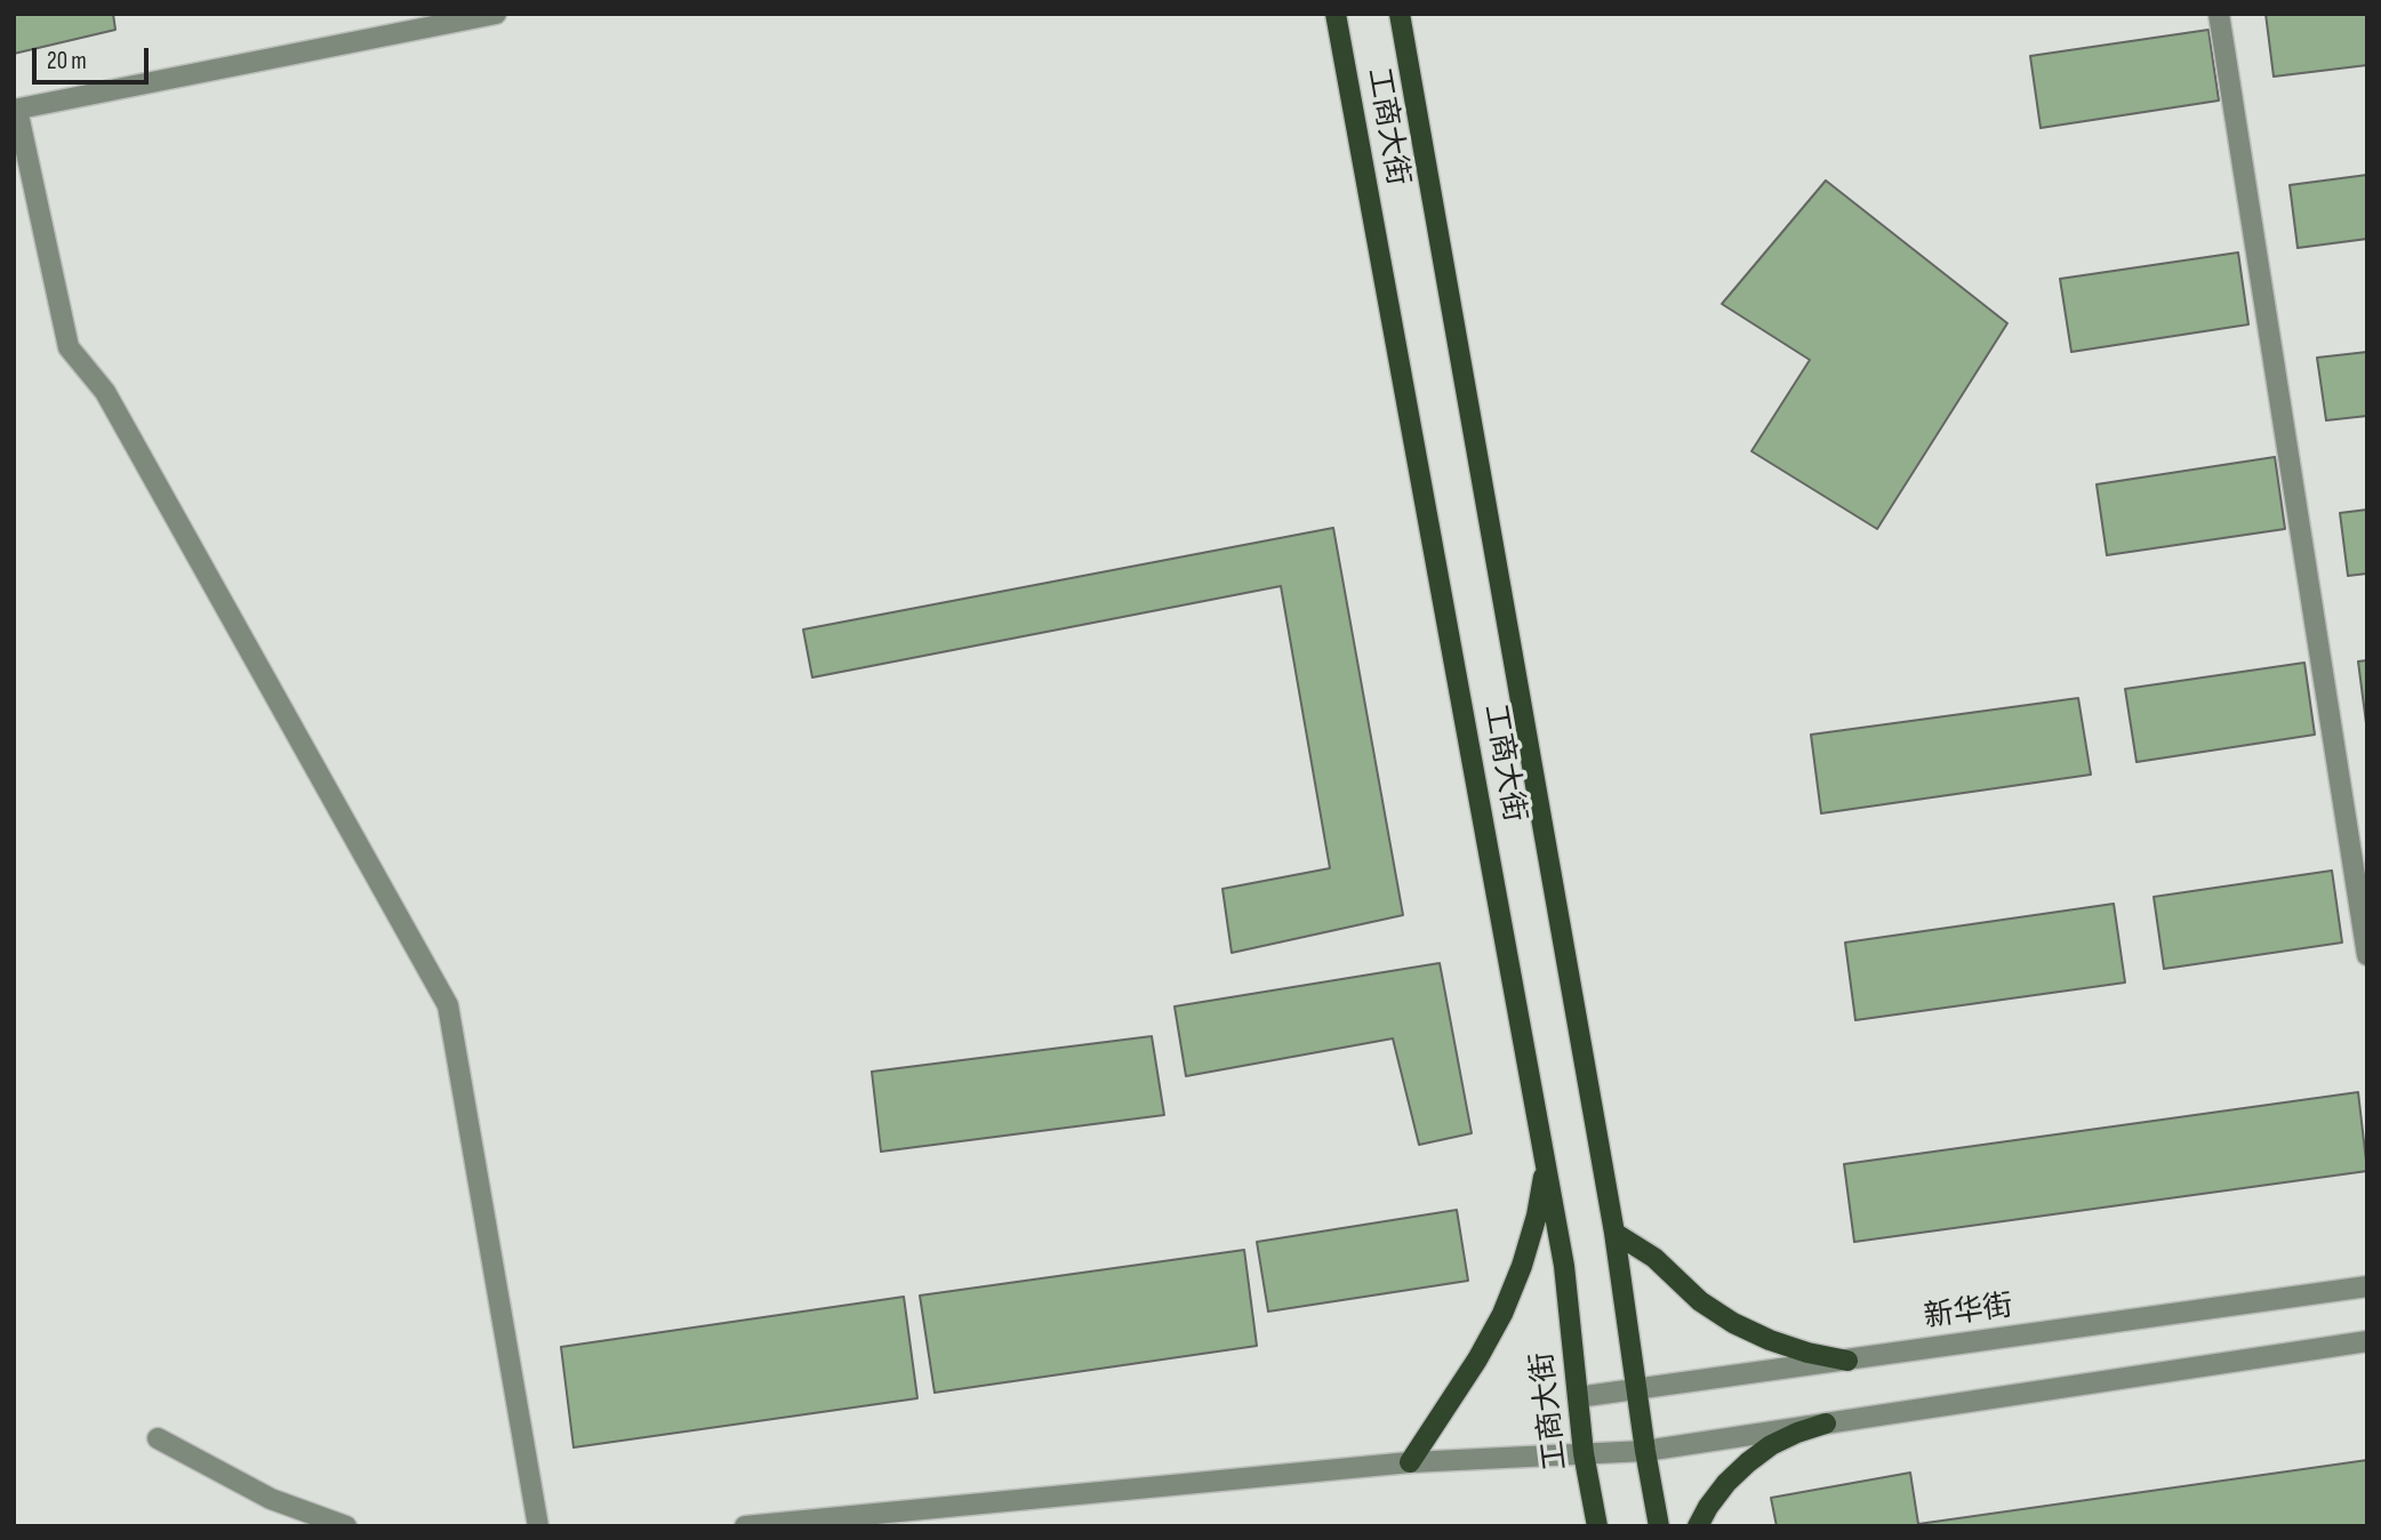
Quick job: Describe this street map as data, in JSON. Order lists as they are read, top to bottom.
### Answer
{
  "streets": {
    "main road": ["工商大街"],
    "street": ["新华街"]
  },
  "crossings": [
    ["工商大街", "新华街"]
  ],
  "scale_bar": "20 m"
}
